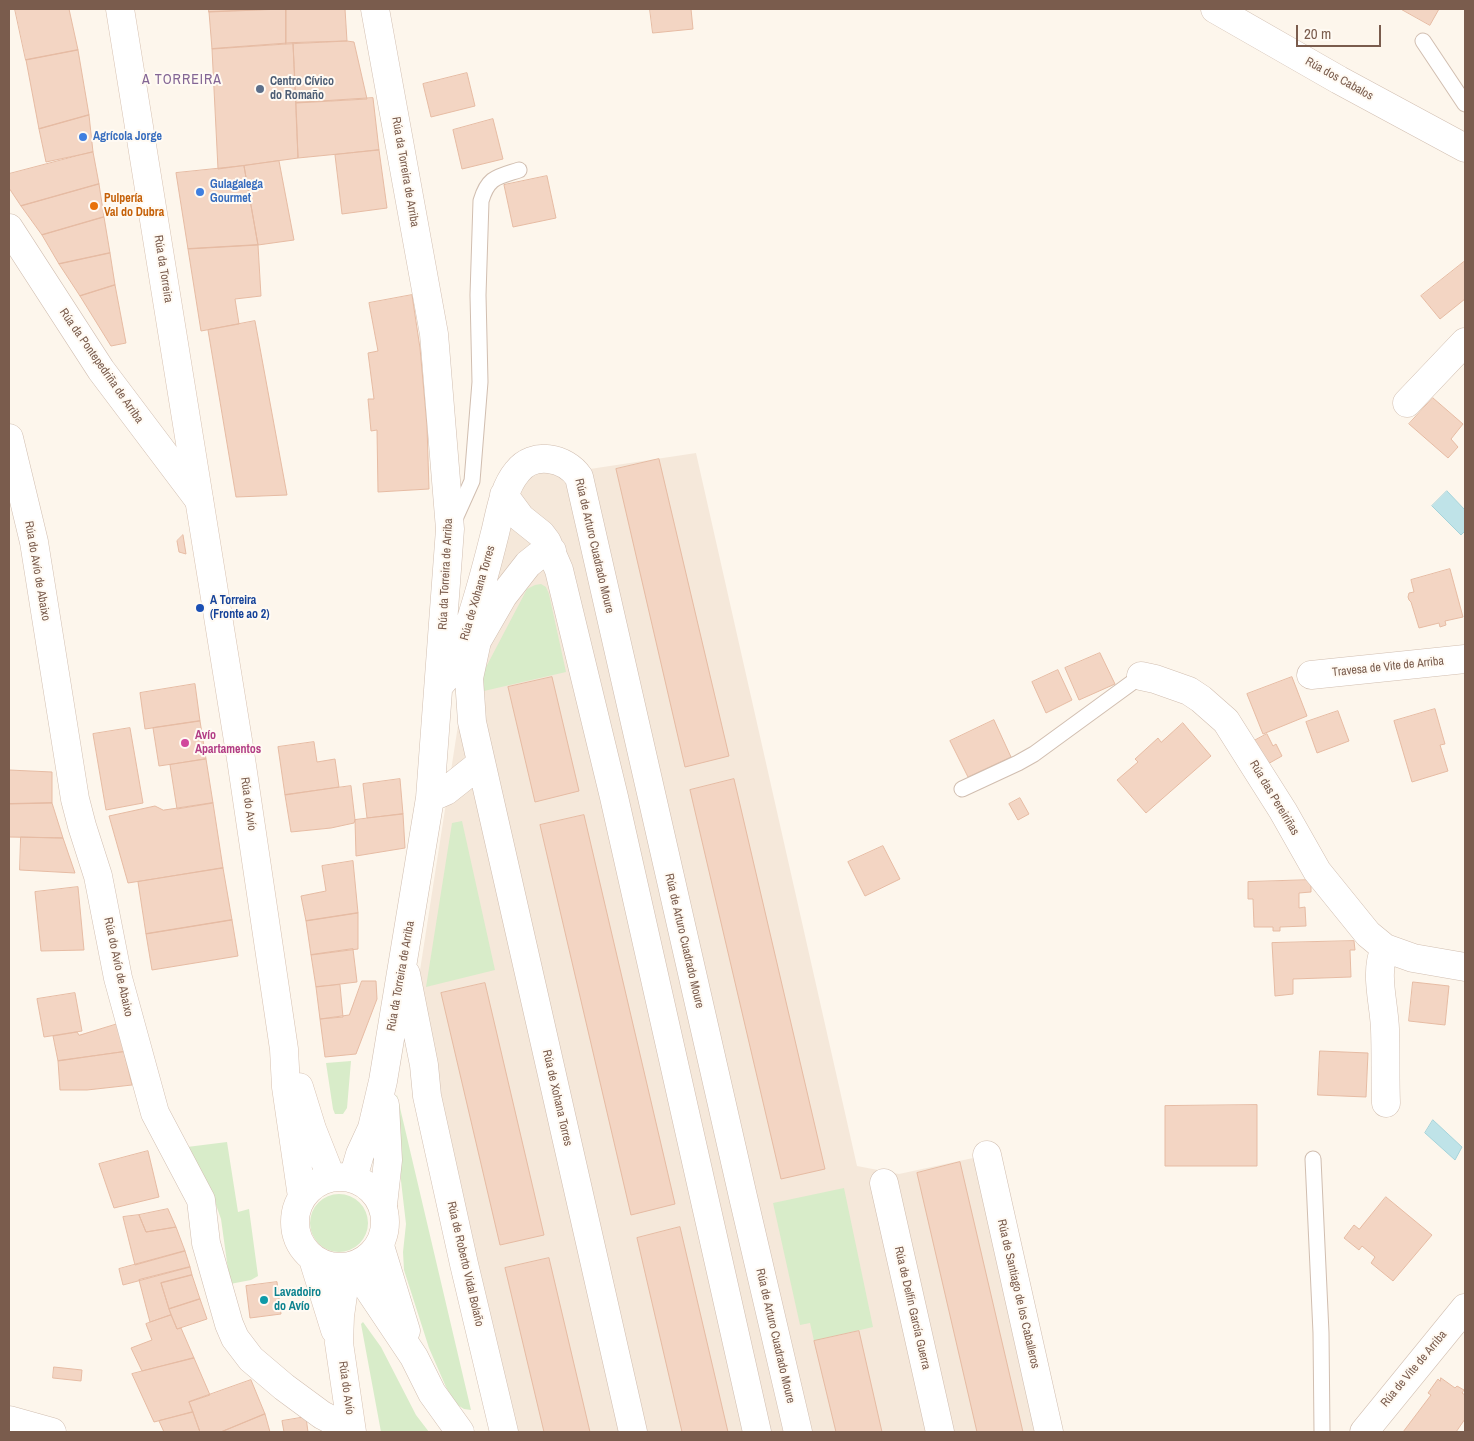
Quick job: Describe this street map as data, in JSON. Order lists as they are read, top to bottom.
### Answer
{
  "streets": {
    "street": [
      "Rúa dos Cabalos",
      "Rúa da Torreira de Arriba",
      "Rúa da Torreira",
      "Rúa da Pontepedriña de Arriba",
      "Rúa de Arturo Cuadrado Moure",
      "Rúa do Avío de Abaixo",
      "Rúa de Xohana Torres",
      "Travesa de Vite de Arriba",
      "Rúa das Pereiriñas",
      "Rúa do Avío",
      "Rúa de Roberto Vidal Bolaño",
      "Rúa de Santiago de los Caballeros",
      "Rúa de Delfín García Guerra",
      "Rúa de Vite de Arriba"
    ]
  },
  "crossings": [
    ["Rúa da Torreira de Arriba", "Rúa de Xohana Torres"],
    ["Rúa da Torreira de Arriba", "Rúa do Avío"],
    ["Rúa da Torreira de Arriba", "Rúa de Roberto Vidal Bolaño"],
    ["Rúa da Torreira", "Rúa da Pontepedriña de Arriba"],
    ["Rúa da Torreira", "Rúa do Avío"],
    ["Rúa da Pontepedriña de Arriba", "Rúa do Avío"],
    ["Rúa de Arturo Cuadrado Moure", "Rúa de Xohana Torres"],
    ["Rúa do Avío de Abaixo", "Rúa do Avío"]
  ],
  "districts": ["A TORREIRA"],
  "places": [
    "Centro Cívico do Romaño",
    "Agrícola Jorge",
    "Gulagalega Gourmet",
    "Pulpería Val do Dubra",
    "A Torreira (Fronte ao 2)",
    "Avío Apartamentos",
    "Lavadoiro do Avío"
  ],
  "scale_bar": "20 m"
}
